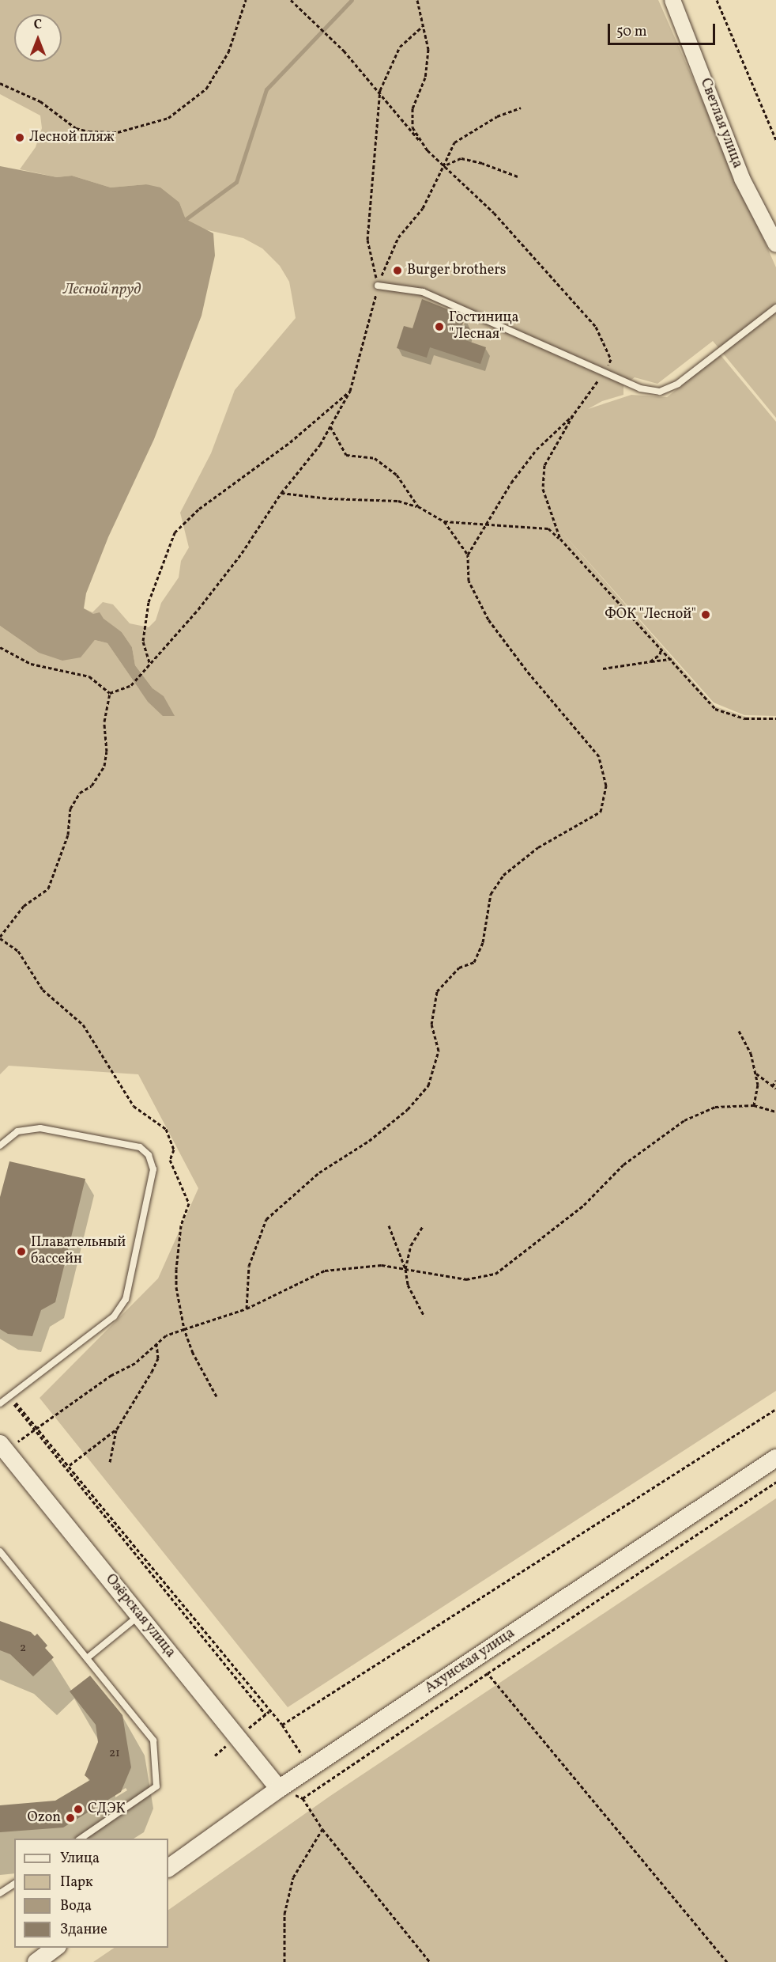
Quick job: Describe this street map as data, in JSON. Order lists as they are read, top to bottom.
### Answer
{
  "streets": {
    "main road": ["Озёрская улица", "Ахунская улица"],
    "street": ["Светлая улица"]
  },
  "crossings": [
    ["Озёрская улица", "Ахунская улица"]
  ],
  "water": ["Лесной пруд"],
  "places": [
    "Лесной пляж",
    "Burger brothers",
    "Гостиница \"Лесная\"",
    "ФОК \"Лесной\"",
    "Плавательный бассейн",
    "СДЭК",
    "Ozon"
  ],
  "house_numbers": ["2", "21"],
  "legend": [
    "Улица",
    "Парк",
    "Вода",
    "Здание"
  ],
  "scale_bar": "50 m",
  "north": "top"
}
